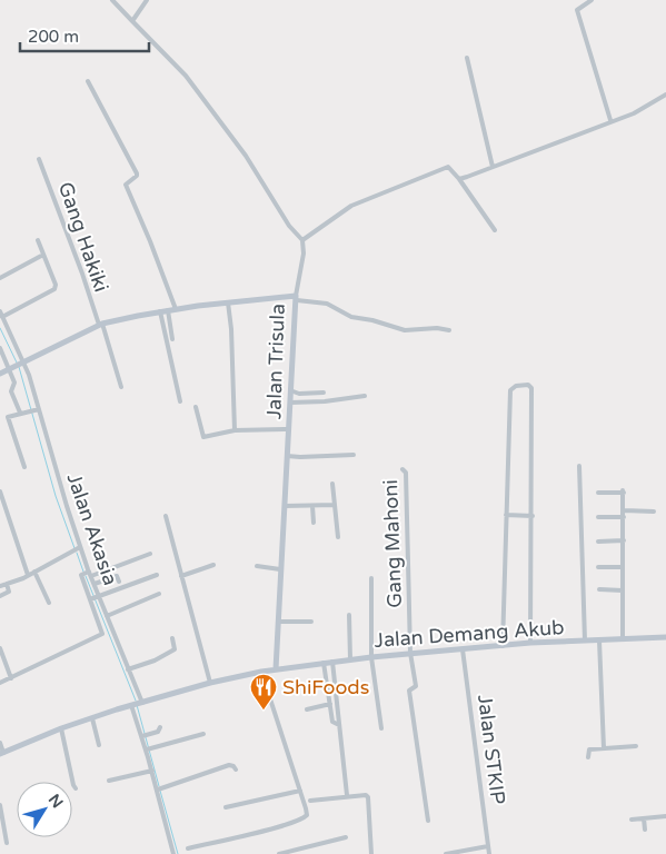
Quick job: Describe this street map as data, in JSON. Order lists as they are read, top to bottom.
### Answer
{
  "streets": {
    "street": [
      "Gang Hakiki",
      "Jalan Trisula",
      "Jalan Akasia",
      "Gang Mahoni",
      "Jalan Demang Akub",
      "Jalan STKIP"
    ]
  },
  "crossings": [
    ["Gang Hakiki", "Jalan Trisula"],
    ["Jalan Trisula", "Jalan Akasia"],
    ["Jalan Trisula", "Jalan Demang Akub"],
    ["Jalan Akasia", "Jalan Demang Akub"],
    ["Gang Mahoni", "Jalan Demang Akub"],
    ["Jalan Demang Akub", "Jalan STKIP"]
  ],
  "places": {
    "restaurant": ["ShiFoods"]
  },
  "scale_bar": "200 m",
  "north": "top right"
}
